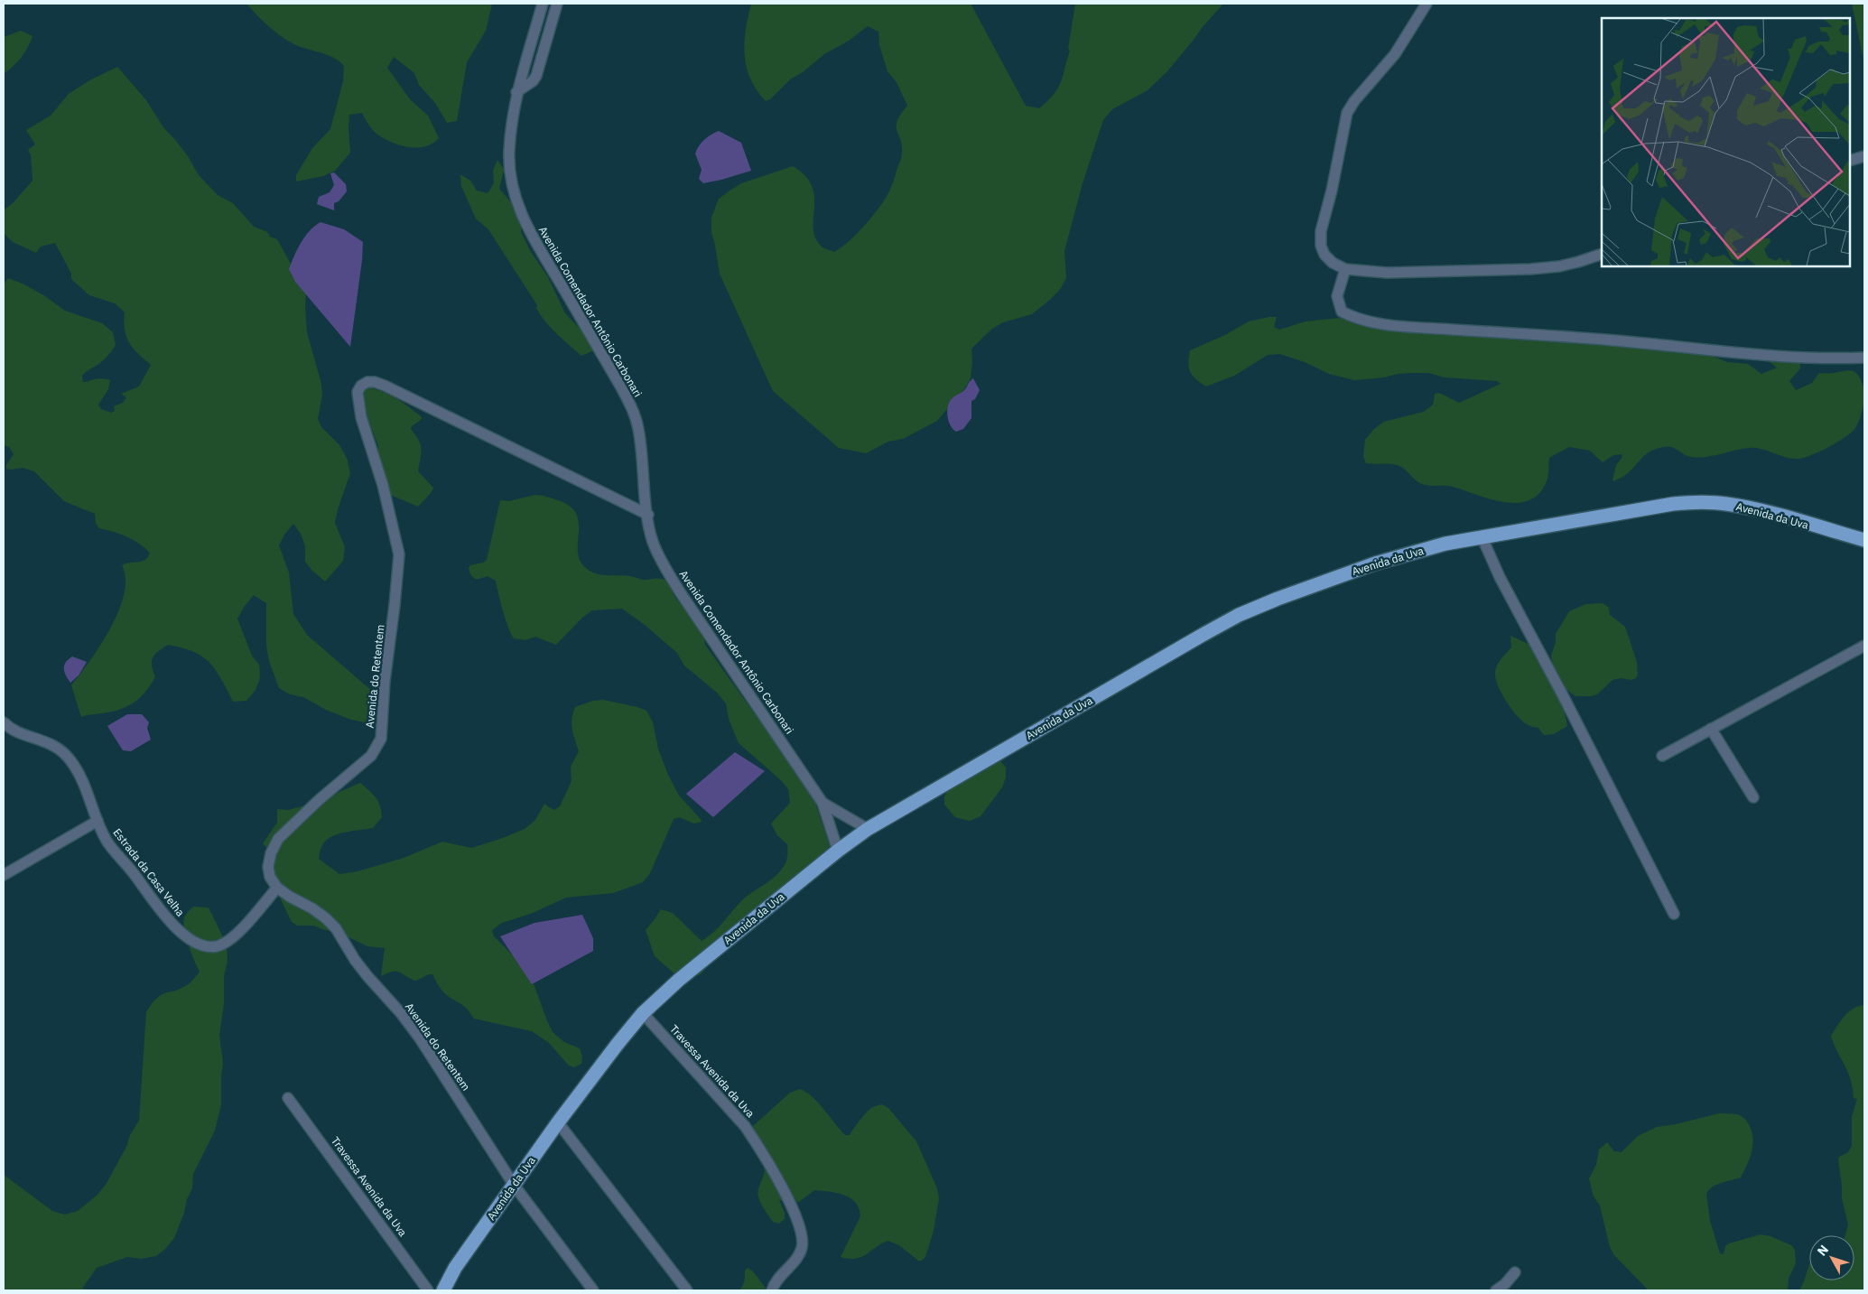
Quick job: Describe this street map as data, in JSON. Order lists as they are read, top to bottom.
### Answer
{
  "streets": {
    "main road": ["Avenida da Uva"],
    "street": [
      "Avenida Comendador Antônio Carbonari",
      "Avenida do Retentem",
      "Estrada da Casa Velha",
      "Travessa Avenida da Uva"
    ]
  },
  "crossings": [
    ["Avenida Comendador Antônio Carbonari", "Avenida da Uva"],
    ["Avenida Comendador Antônio Carbonari", "Avenida do Retentem"],
    ["Avenida da Uva", "Avenida do Retentem"],
    ["Avenida da Uva", "Travessa Avenida da Uva"],
    ["Avenida do Retentem", "Estrada da Casa Velha"]
  ],
  "north": "top left"
}
